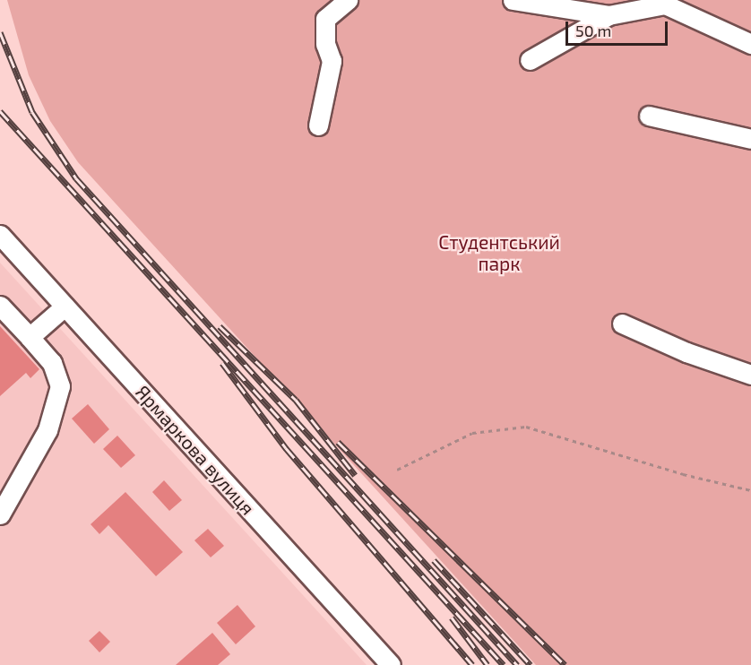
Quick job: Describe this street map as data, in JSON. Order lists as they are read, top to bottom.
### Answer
{
  "streets": {
    "street": ["Ярмаркова вулиця"]
  },
  "parks": ["Студентський парк"],
  "scale_bar": "50 m"
}
